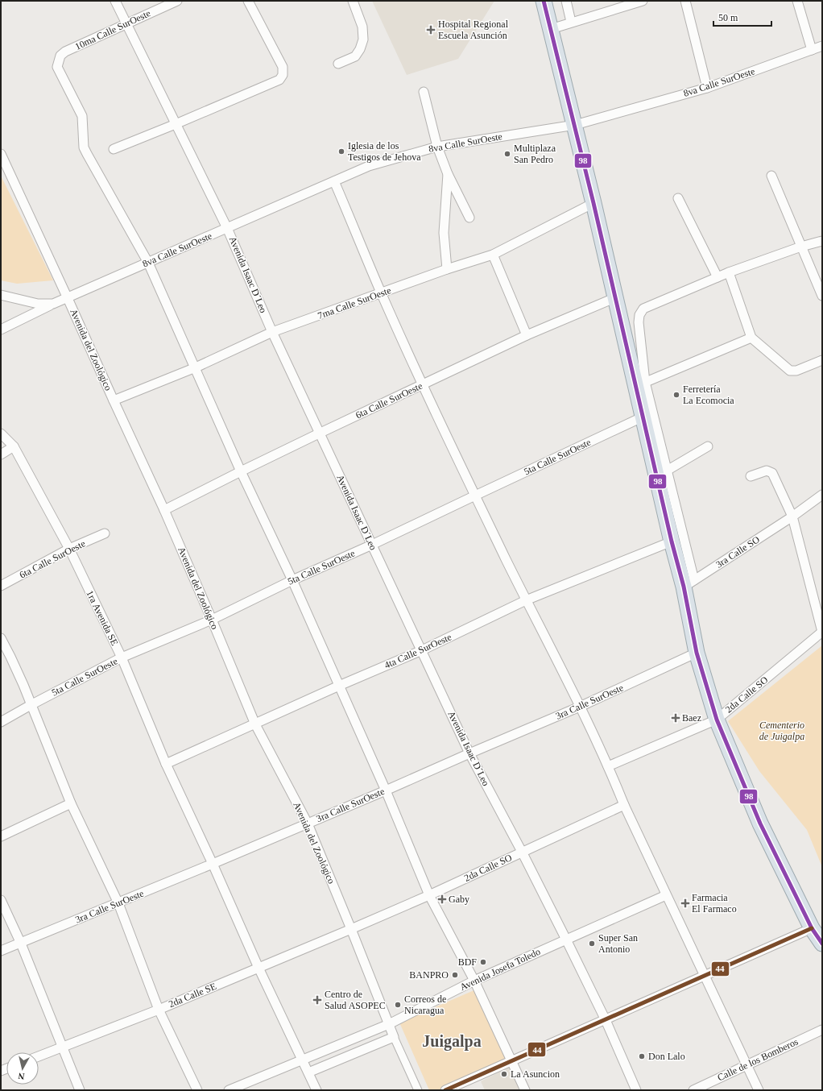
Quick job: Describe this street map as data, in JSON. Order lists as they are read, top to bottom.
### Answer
{
  "streets": {
    "street": [
      "10ma Calle SurOeste",
      "8va Calle SurOeste",
      "Avenida Isaac D´Leo",
      "7ma Calle SurOeste",
      "Avenida del Zoológico",
      "6ta Calle SurOeste",
      "5ta Calle SurOeste",
      "3ra Calle SO",
      "1ra Avenida SE",
      "4ta Calle SurOeste",
      "2da Calle SO",
      "3ra Calle SurOeste",
      "Avenida Josefa Toledo",
      "2da Calle SE",
      "Calle de los Bomberos"
    ]
  },
  "crossings": [
    ["10ma Calle SurOeste", "8va Calle SurOeste"],
    ["10ma Calle SurOeste", "Avenida Isaac D´Leo"],
    ["8va Calle SurOeste", "Avenida Isaac D´Leo"],
    ["8va Calle SurOeste", "Avenida del Zoológico"],
    ["Avenida Isaac D´Leo", "7ma Calle SurOeste"],
    ["Avenida Isaac D´Leo", "6ta Calle SurOeste"],
    ["Avenida Isaac D´Leo", "5ta Calle SurOeste"],
    ["Avenida Isaac D´Leo", "4ta Calle SurOeste"],
    ["Avenida Isaac D´Leo", "2da Calle SO"],
    ["Avenida Isaac D´Leo", "3ra Calle SurOeste"],
    ["Avenida Isaac D´Leo", "Avenida Josefa Toledo"],
    ["7ma Calle SurOeste", "Avenida del Zoológico"],
    ["Avenida del Zoológico", "6ta Calle SurOeste"],
    ["Avenida del Zoológico", "5ta Calle SurOeste"],
    ["Avenida del Zoológico", "4ta Calle SurOeste"],
    ["Avenida del Zoológico", "2da Calle SO"],
    ["Avenida del Zoológico", "3ra Calle SurOeste"],
    ["Avenida del Zoológico", "Avenida Josefa Toledo"],
    ["Avenida del Zoológico", "2da Calle SE"],
    ["6ta Calle SurOeste", "1ra Avenida SE"],
    ["5ta Calle SurOeste", "1ra Avenida SE"],
    ["1ra Avenida SE", "4ta Calle SurOeste"],
    ["1ra Avenida SE", "3ra Calle SurOeste"],
    ["1ra Avenida SE", "Avenida Josefa Toledo"],
    ["1ra Avenida SE", "2da Calle SE"],
    ["2da Calle SO", "2da Calle SE"]
  ],
  "districts": ["Juigalpa"],
  "parks": ["Cementerio de Juigalpa"],
  "places": {
    "health": [
      "Hospital Regional Escuela Asunción",
      "Baez",
      "Gaby",
      "Farmacia El Farmaco",
      "Centro de Salud ASOPEC"
    ],
    "other": [
      "Iglesia de los Testigos de Jehova",
      "Multiplaza San Pedro",
      "Ferretería La Ecomocia",
      "Super San Antonio",
      "BDF",
      "BANPRO",
      "Correos de Nicaragua",
      "Don Lalo",
      "La Asuncion"
    ]
  },
  "lines": ["transit line 98", "transit line 44"],
  "scale_bar": "50 m",
  "north": "bottom"
}
